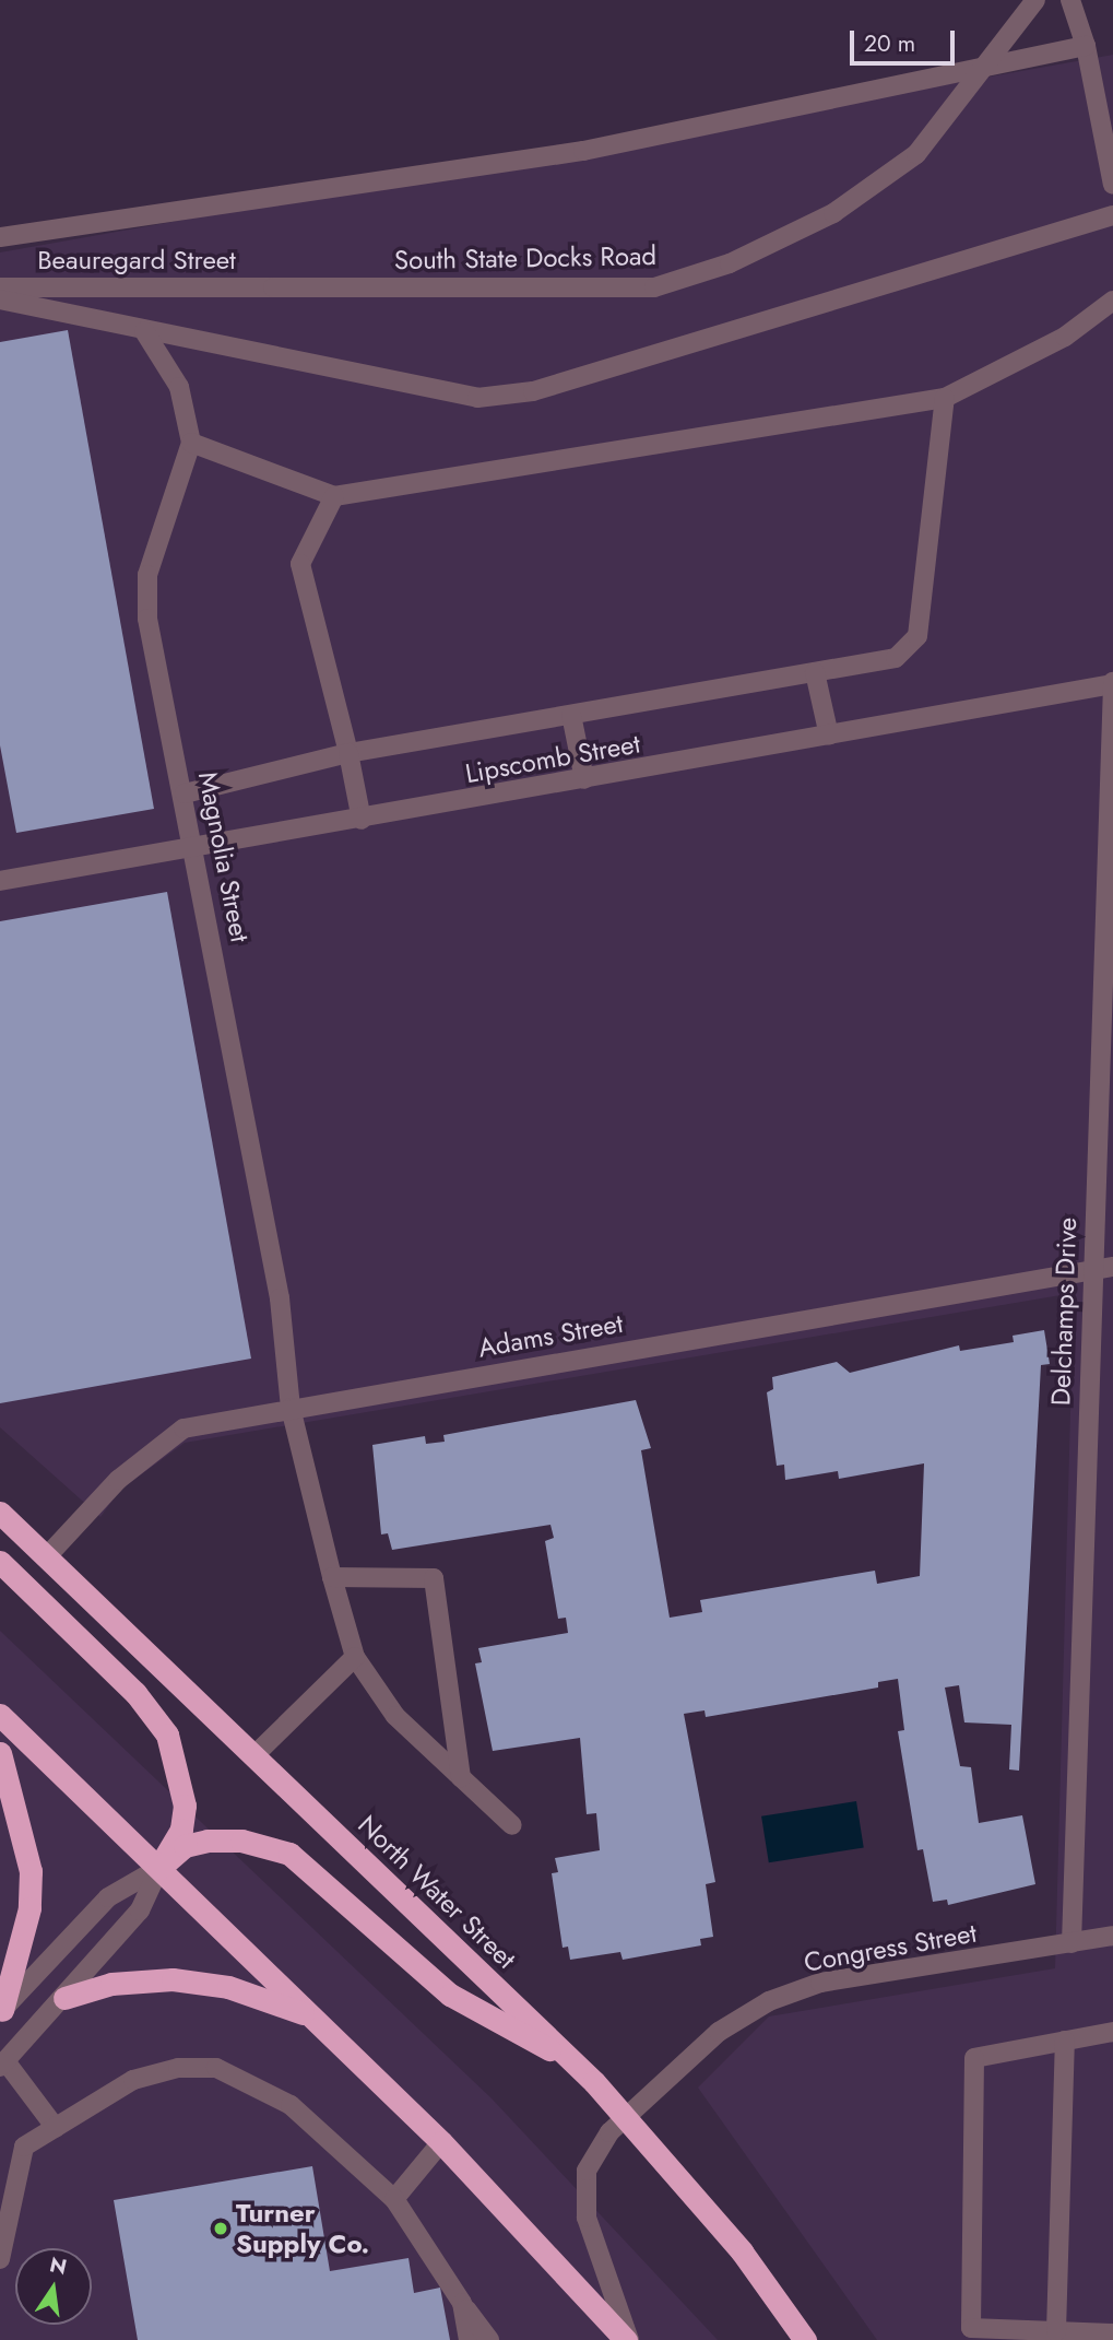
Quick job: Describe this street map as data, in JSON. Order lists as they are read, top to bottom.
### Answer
{
  "streets": {
    "highway": ["North Water Street"],
    "street": [
      "South State Docks Road",
      "Beauregard Street",
      "Lipscomb Street",
      "Magnolia Street",
      "Delchamps Drive",
      "Adams Street",
      "Congress Street"
    ]
  },
  "crossings": [
    ["South State Docks Road", "Beauregard Street"],
    ["Lipscomb Street", "Magnolia Street"],
    ["Lipscomb Street", "Delchamps Drive"],
    ["Magnolia Street", "Adams Street"],
    ["Delchamps Drive", "Adams Street"],
    ["Delchamps Drive", "Congress Street"],
    ["Adams Street", "North Water Street"],
    ["North Water Street", "Congress Street"]
  ],
  "places": ["Turner Supply Co."],
  "scale_bar": "20 m",
  "north": "top"
}
